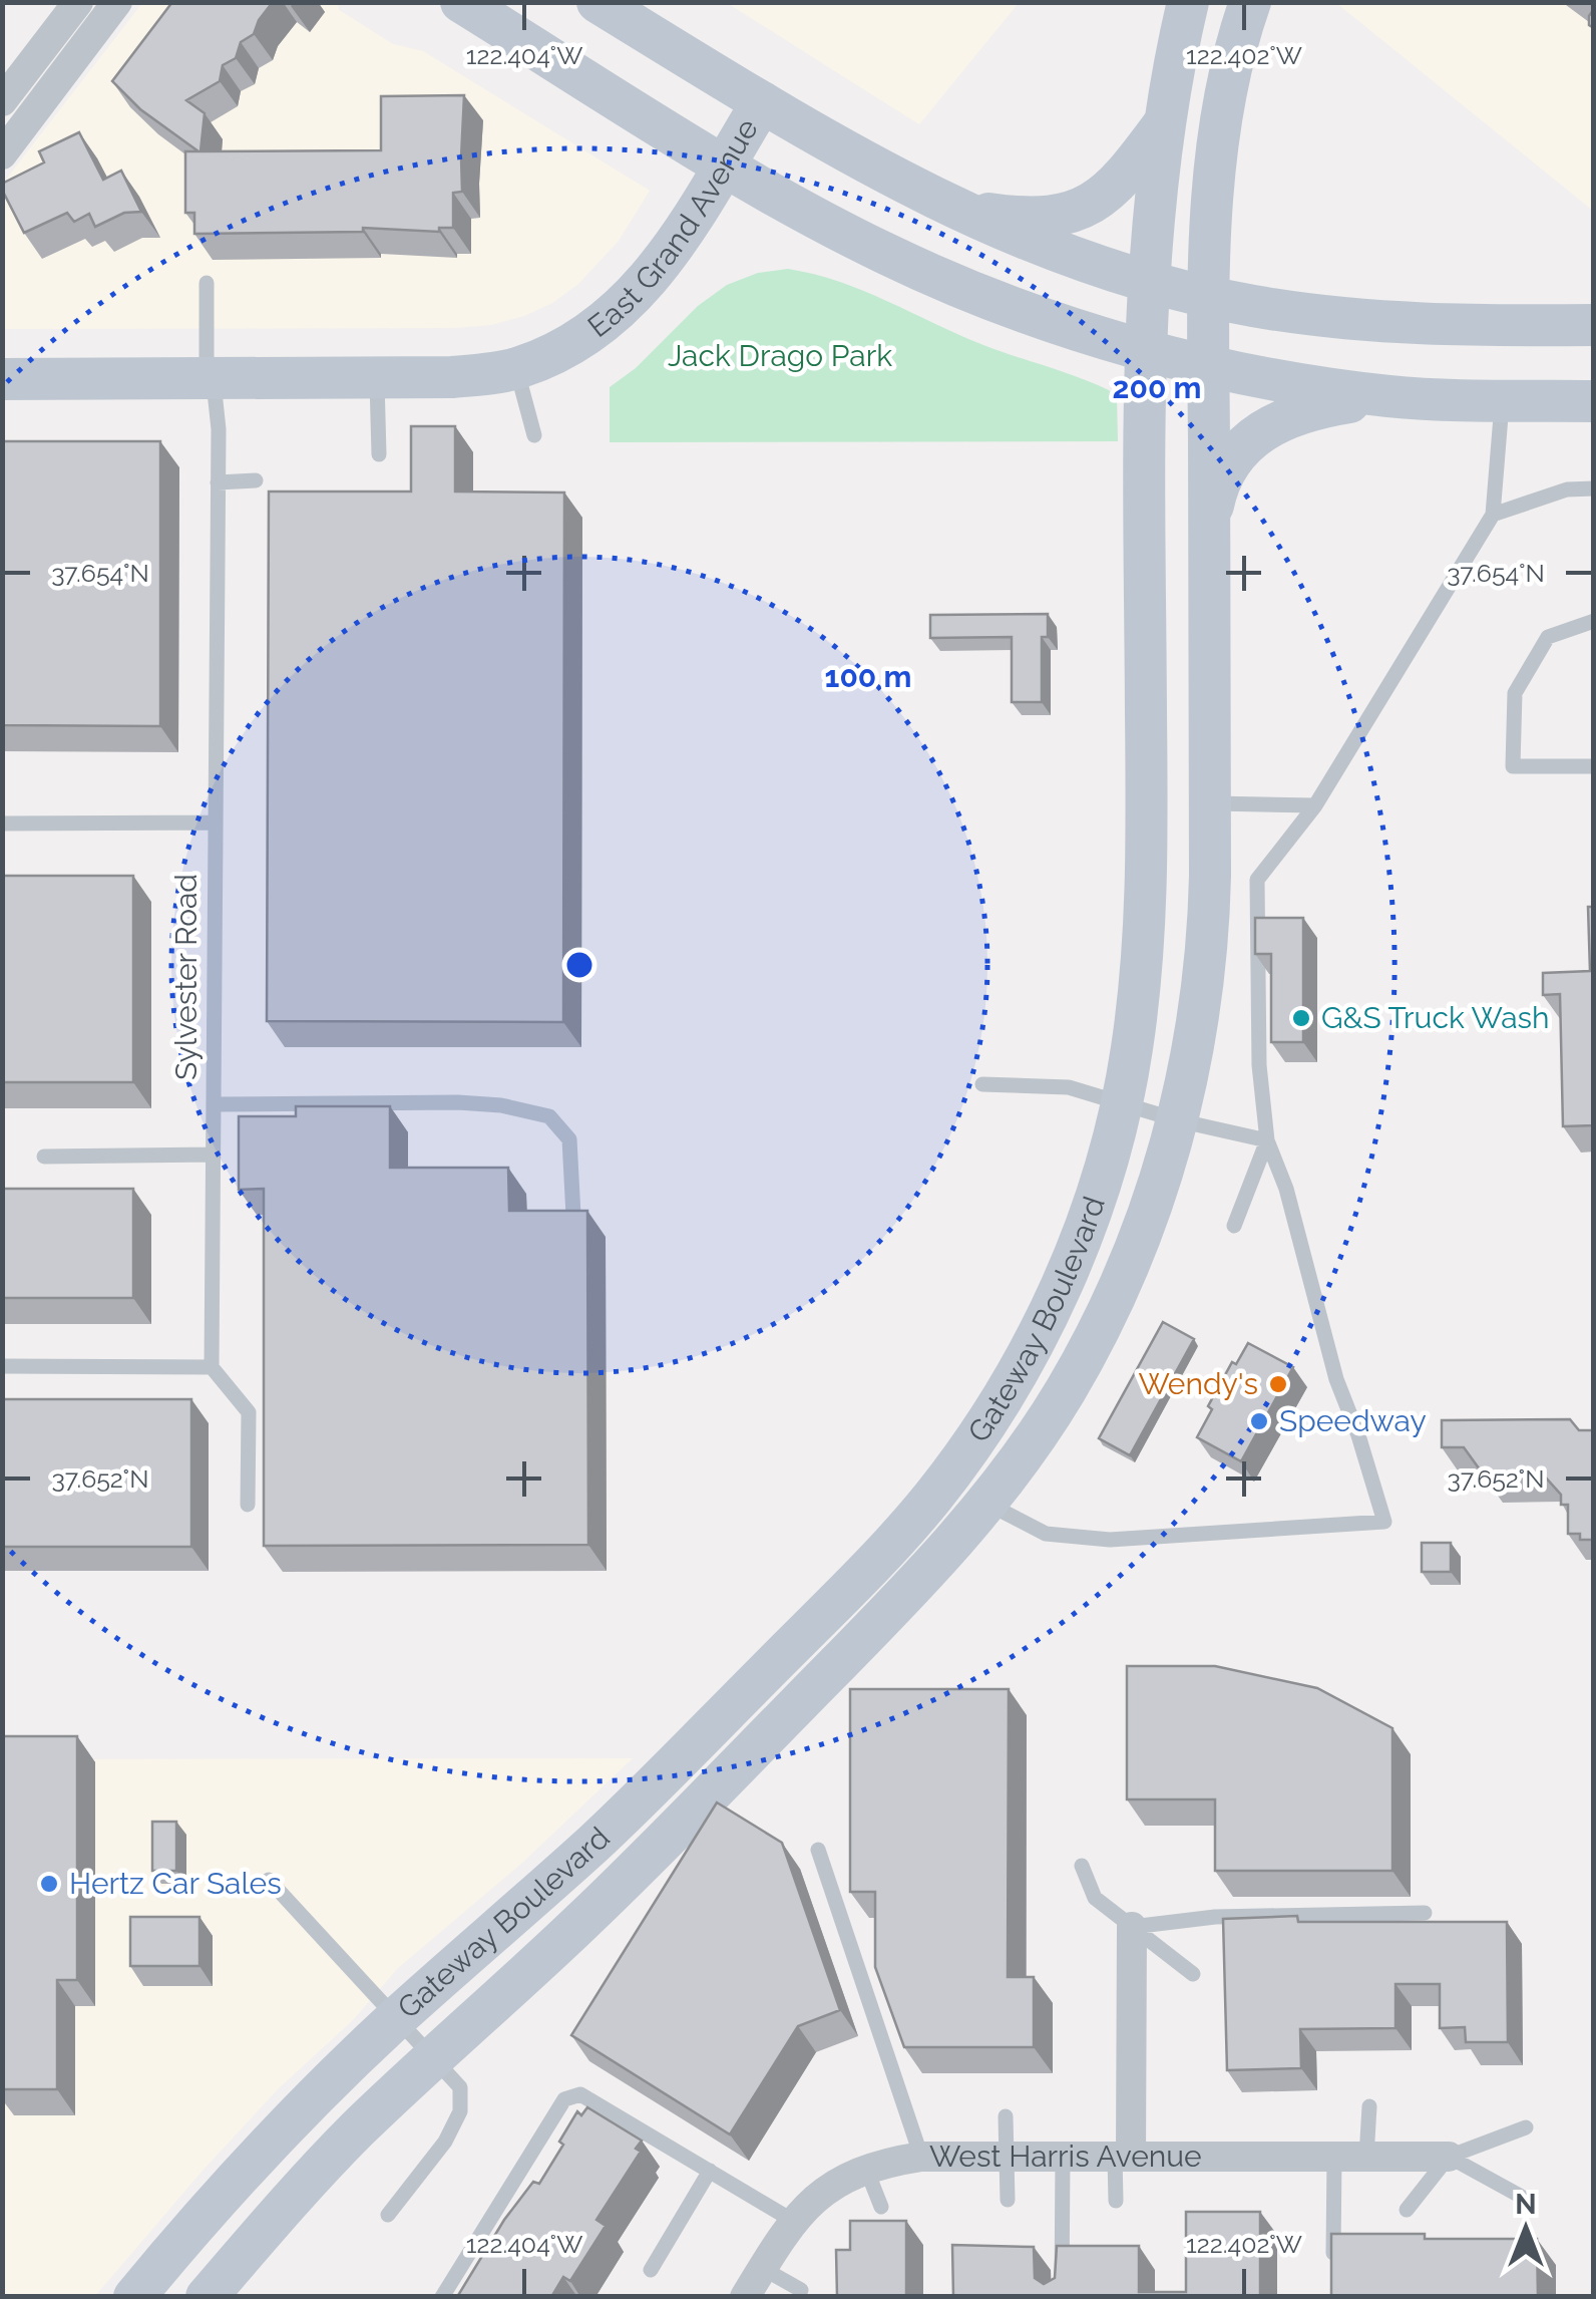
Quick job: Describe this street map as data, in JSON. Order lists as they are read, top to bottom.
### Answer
{
  "streets": {
    "main road": ["East Grand Avenue", "Gateway Boulevard"],
    "street": ["West Harris Avenue"],
    "lane": ["Sylvester Road"]
  },
  "crossings": [
    ["East Grand Avenue", "Sylvester Road"],
    ["East Grand Avenue", "Gateway Boulevard"]
  ],
  "parks": ["Jack Drago Park"],
  "places": [
    "G&S Truck Wash",
    "Wendy's",
    "Speedway",
    "Hertz Car Sales"
  ],
  "north": "top",
  "coordinates": [
    "122.404°W",
    "122.402°W",
    "37.654°N",
    "37.652°N"
  ],
  "rings": ["200 m", "100 m"]
}
